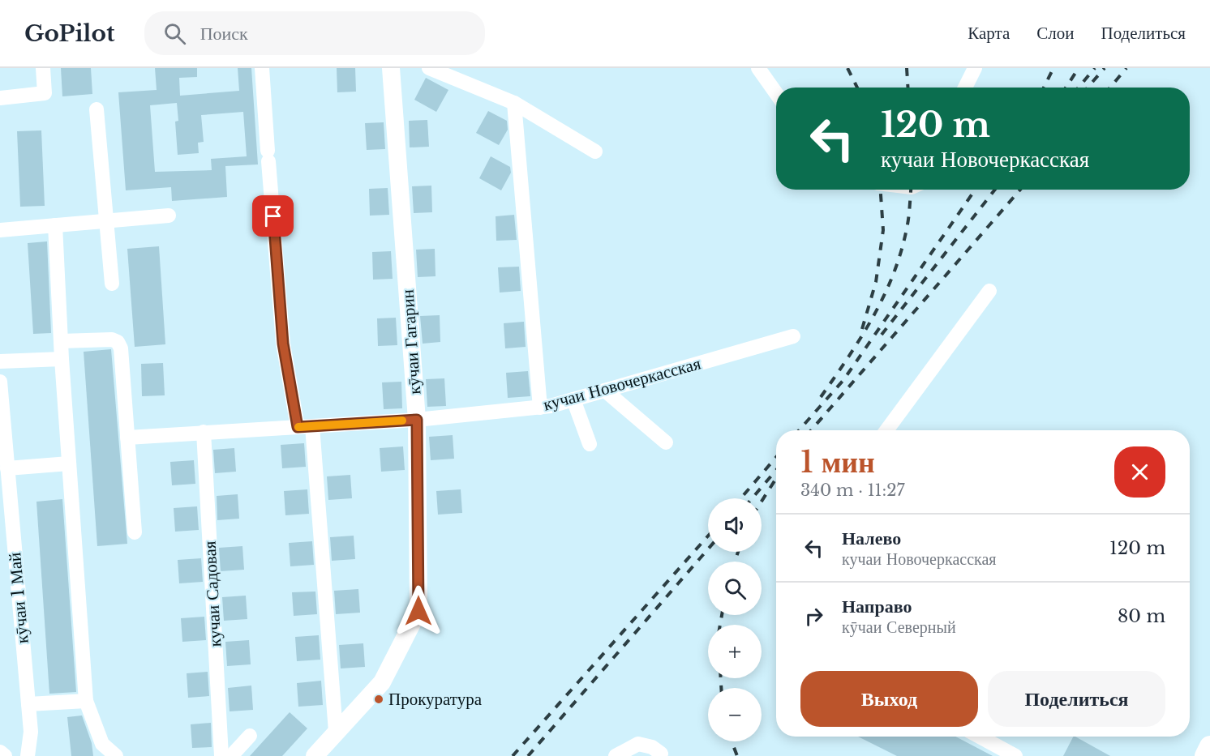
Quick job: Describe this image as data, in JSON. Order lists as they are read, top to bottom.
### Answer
{
  "streets": {
    "main road": ["кӯчаи Гагарин"],
    "street": ["кучаи Новочеркасская", "кучаи Садовая", "кӯчаи 1 Май"]
  },
  "crossings": [
    ["кӯчаи Гагарин", "кучаи Новочеркасская"],
    ["кучаи Новочеркасская", "кучаи Садовая"]
  ],
  "places": ["Прокуратура"],
  "page": {
    "header": "GoPilot",
    "search": "Поиск",
    "nav": ["Карта", "Слои", "Поделиться"],
    "turn": ["120 m", "кучаи Новочеркасская"],
    "heading": ["1 мин", "340 m · 11:27"],
    "map_buttons": ["+", "−"],
    "list": [
      {
        "name": "Налево",
        "note": "кучаи Новочеркасская",
        "value": "120 m"
      },
      {
        "name": "Направо",
        "note": "кӯчаи Северный",
        "value": "80 m"
      }
    ],
    "buttons": ["Выход", "Поделиться"]
  }
}
